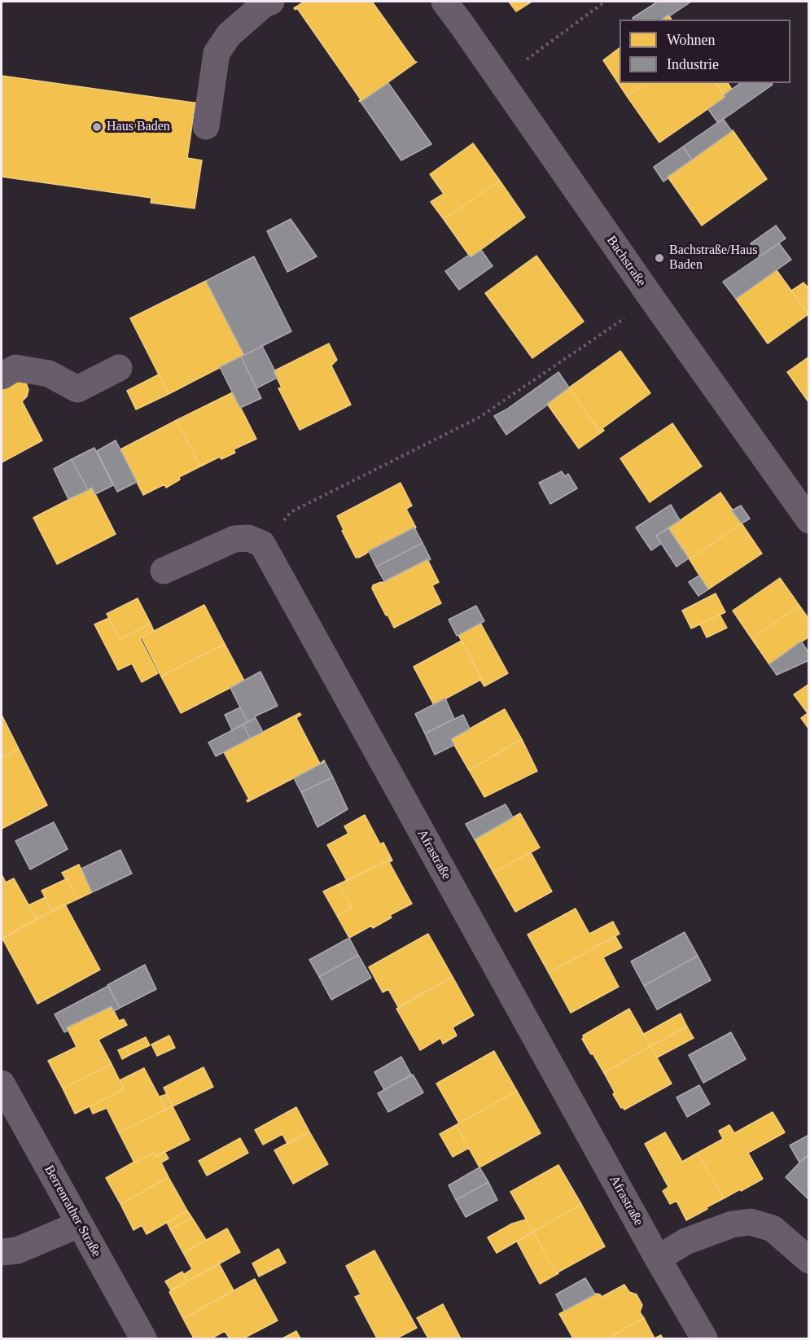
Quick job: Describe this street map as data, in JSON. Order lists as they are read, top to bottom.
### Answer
{
  "streets": {
    "street": ["Bachstraße", "Afrastraße", "Berrenrather Straße"]
  },
  "places": ["Haus Baden", "Bachstraße/Haus Baden"],
  "legend": ["Wohnen", "Industrie"]
}
